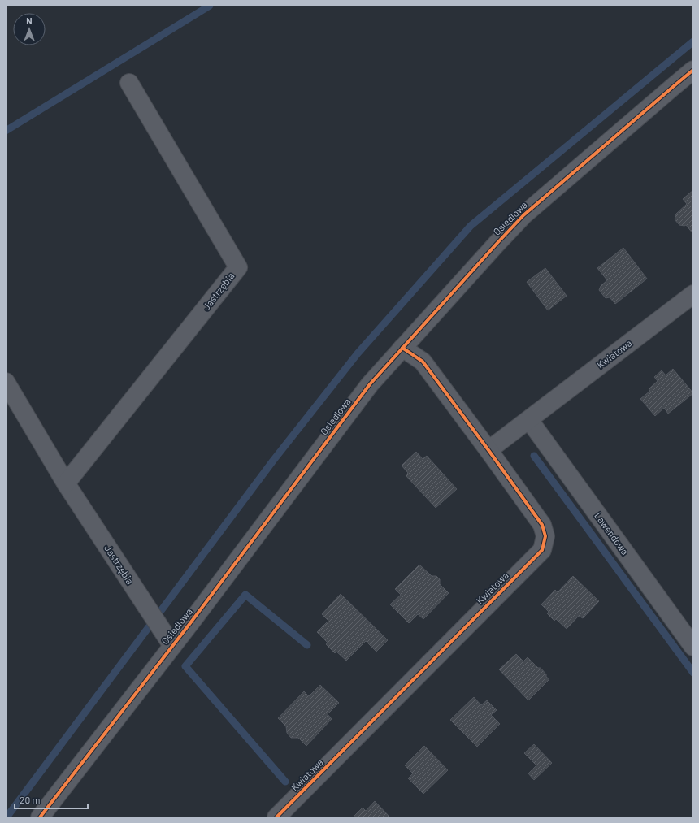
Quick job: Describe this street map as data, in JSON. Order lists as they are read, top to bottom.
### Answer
{
  "streets": {
    "street": [
      "Osiedlowa",
      "Jastrzębia",
      "Kwiatowa",
      "Lawendowa"
    ]
  },
  "crossings": [
    ["Osiedlowa", "Jastrzębia"],
    ["Osiedlowa", "Kwiatowa"],
    ["Kwiatowa", "Lawendowa"]
  ],
  "scale_bar": "20 m",
  "north": "top"
}
